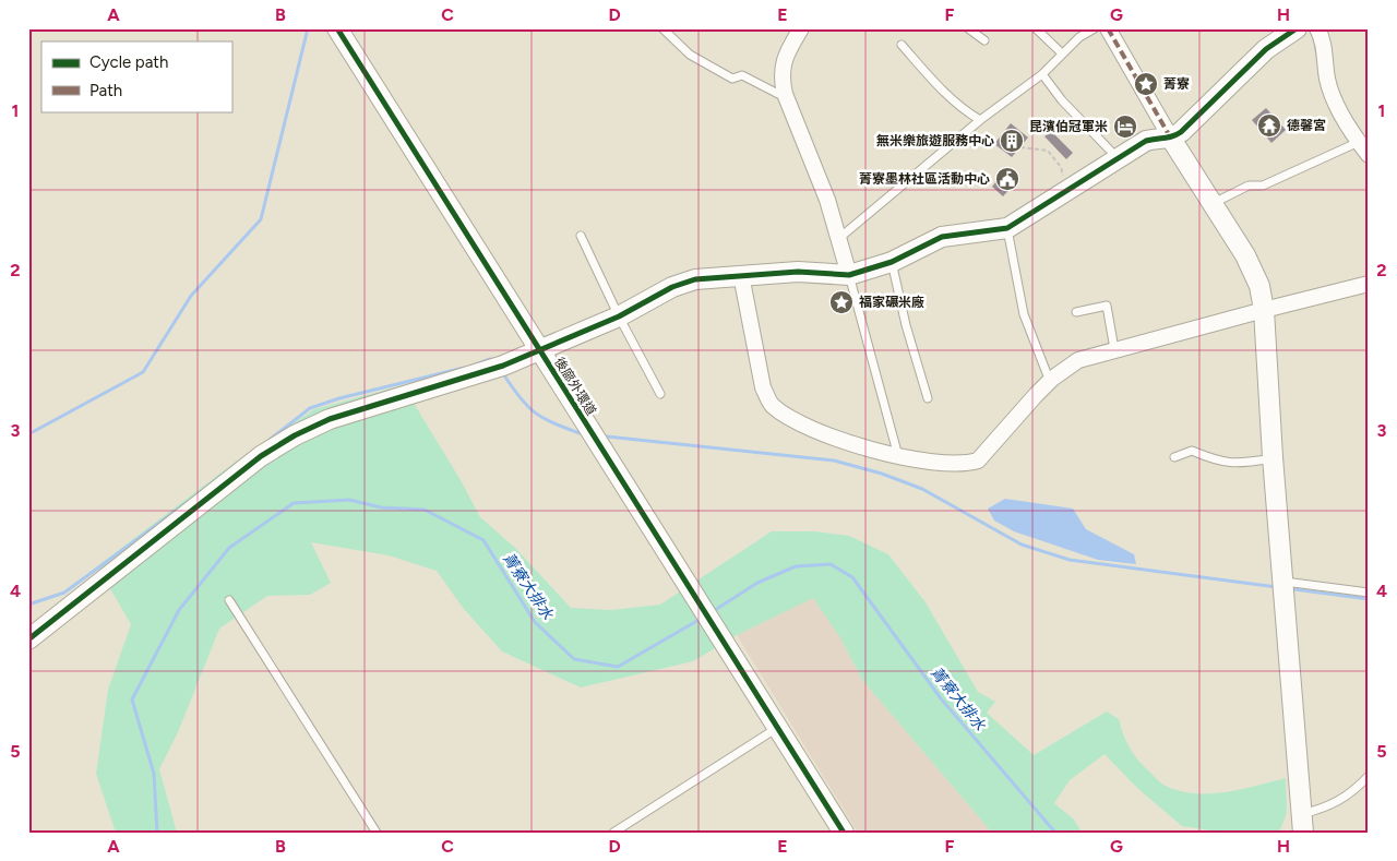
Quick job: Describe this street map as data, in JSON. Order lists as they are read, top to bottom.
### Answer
{
  "streets": {
    "street": ["後廍外環道"]
  },
  "water": ["菁寮大排水"],
  "places": {
    "place": ["菁寮", "福家碾米廠"],
    "temple": ["德馨宮"],
    "hotel": ["昆濱伯冠軍米"],
    "building": ["無米樂旅遊服務中心"],
    "public building": ["菁寮墨林社區活動中心"]
  },
  "legend": ["Cycle path", "Path"],
  "grid": {
    "columns": [
      "A",
      "B",
      "C",
      "D",
      "E",
      "F",
      "G",
      "H"
    ],
    "rows": [
      "1",
      "2",
      "3",
      "4",
      "5"
    ]
  }
}
